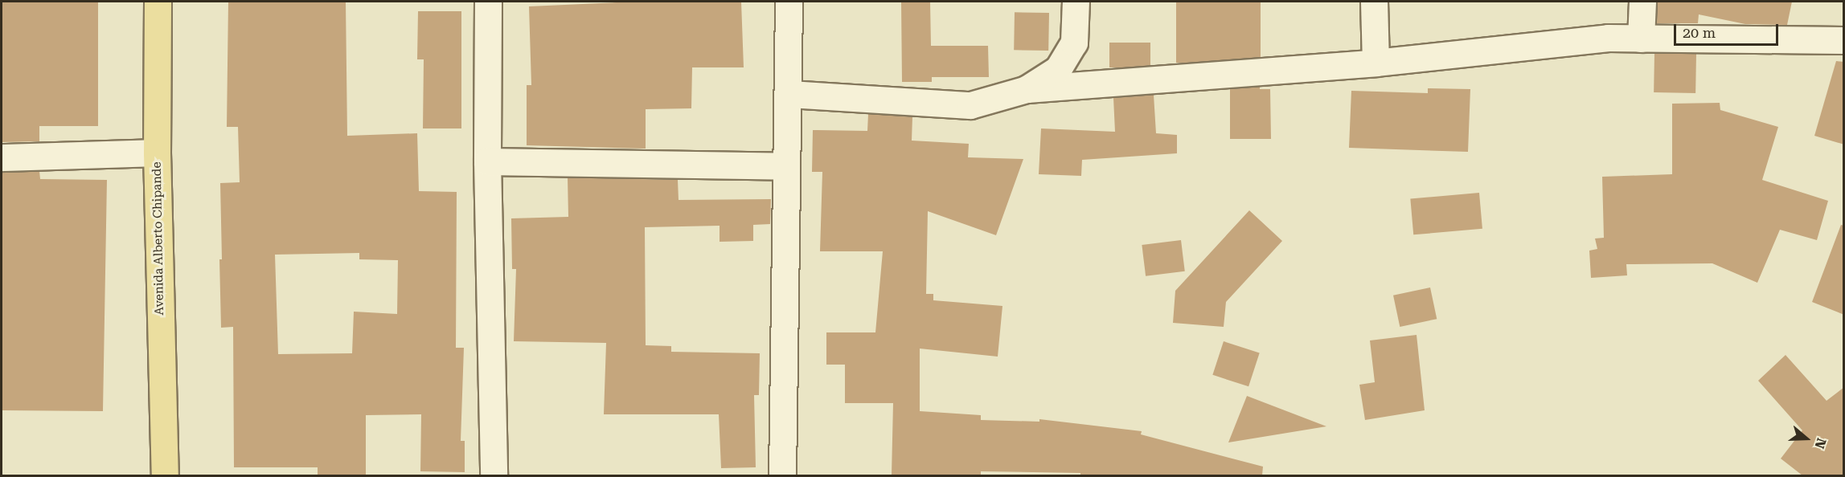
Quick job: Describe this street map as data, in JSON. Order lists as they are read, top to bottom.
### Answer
{
  "streets": {
    "main road": ["Avenida Alberto Chipande"]
  },
  "scale_bar": "20 m",
  "north": "right"
}
